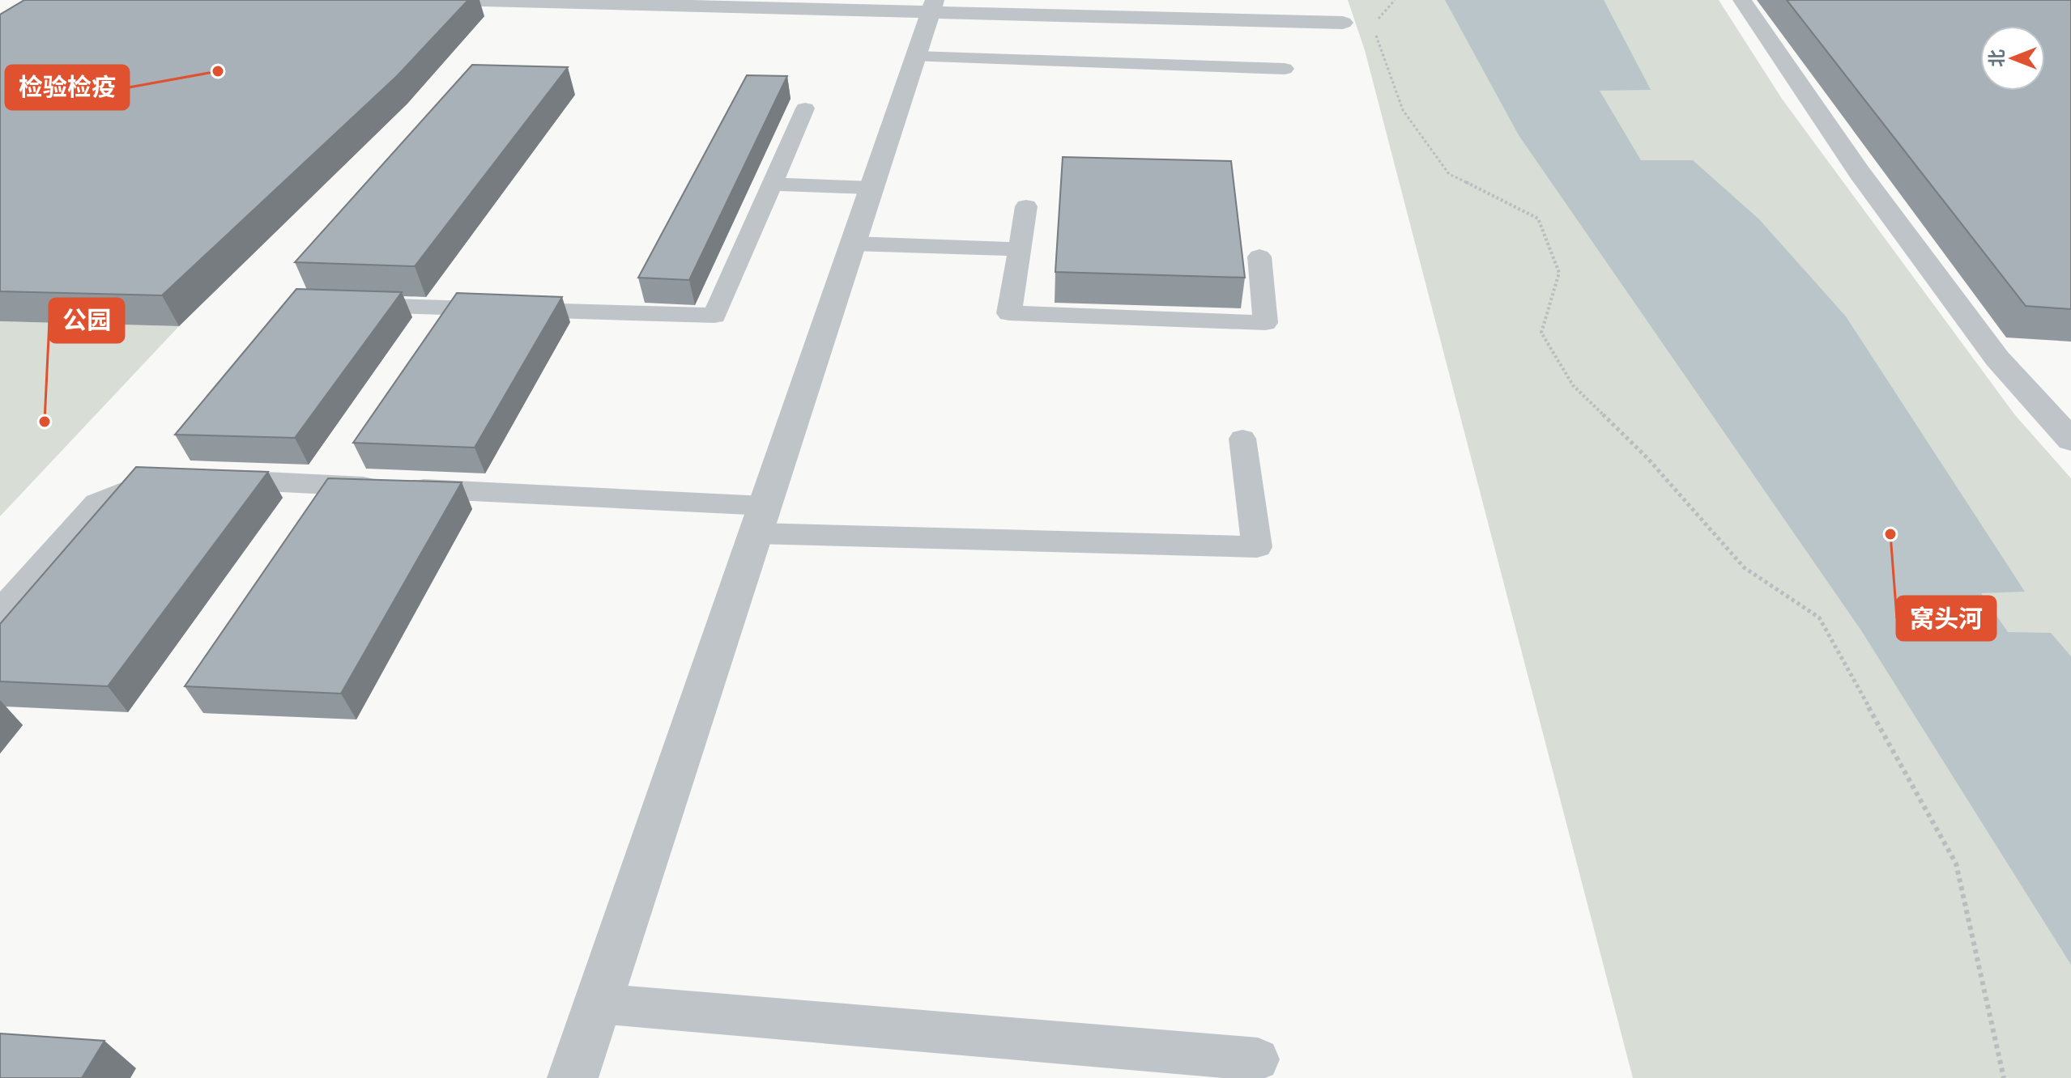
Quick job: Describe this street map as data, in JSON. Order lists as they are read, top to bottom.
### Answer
{
  "places": ["检验检疫", "公园", "窝头河"],
  "north": "left"
}
